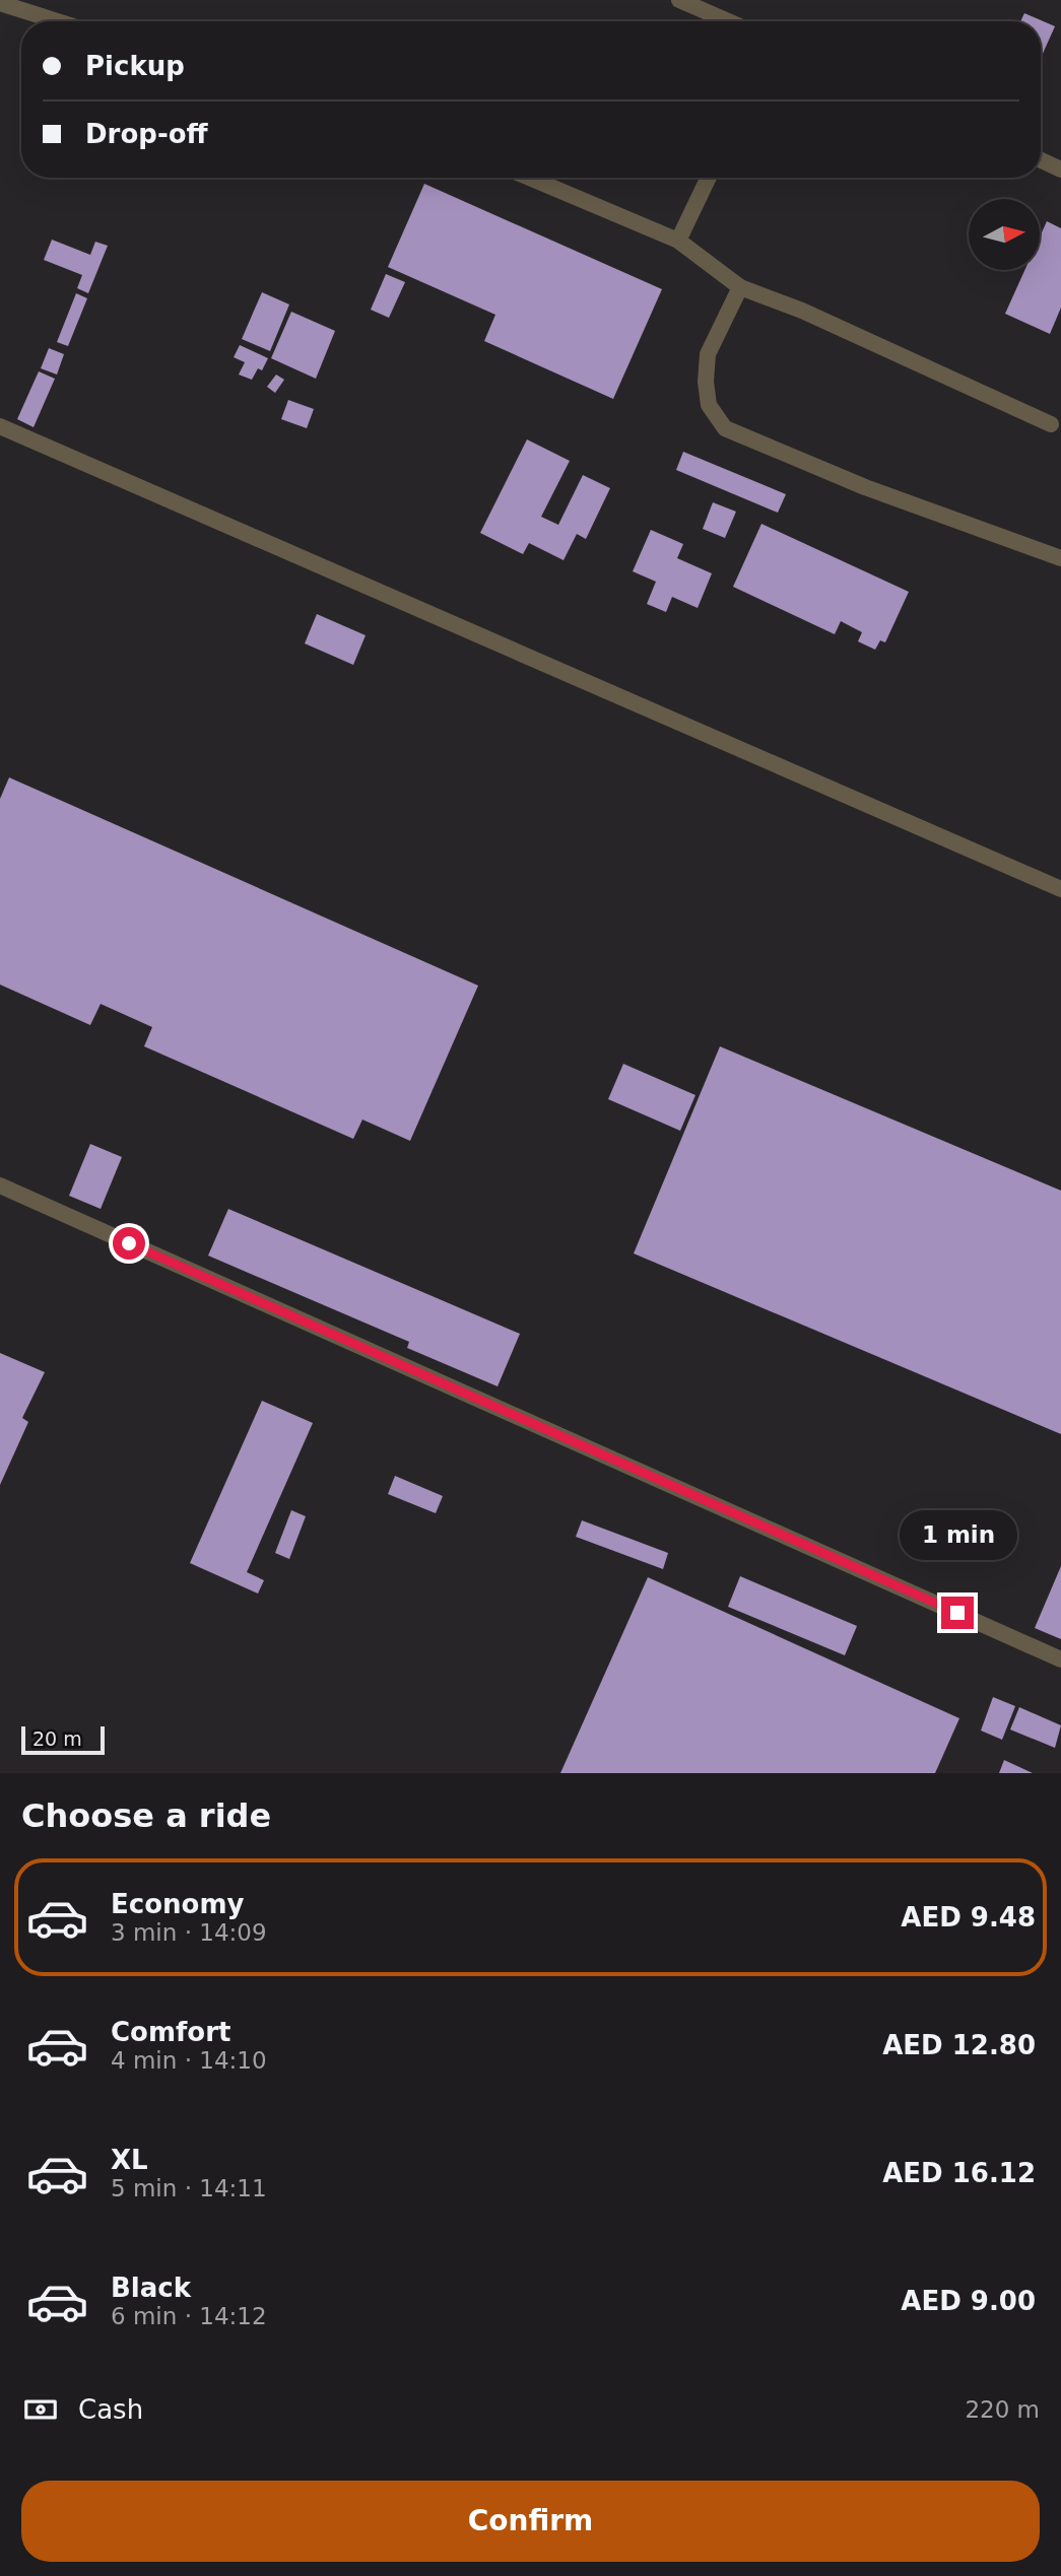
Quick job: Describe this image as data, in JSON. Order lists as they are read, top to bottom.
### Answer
{
  "scale_bar": "20 m",
  "north": "right",
  "page": {
    "banner": ["Pickup", "Drop-off"],
    "bubble": "1 min",
    "scale": "20 m",
    "heading": "Choose a ride",
    "list": [
      {
        "name": "Economy",
        "note": "3 min · 14:09",
        "value": "AED 9.48"
      },
      {
        "name": "Comfort",
        "note": "4 min · 14:10",
        "value": "AED 12.80"
      },
      {
        "name": "XL",
        "note": "5 min · 14:11",
        "value": "AED 16.12"
      },
      {
        "name": "Black",
        "note": "6 min · 14:12",
        "value": "AED 9.00"
      }
    ],
    "pay": ["Cash", "220 m"],
    "buttons": "Confirm"
  }
}
